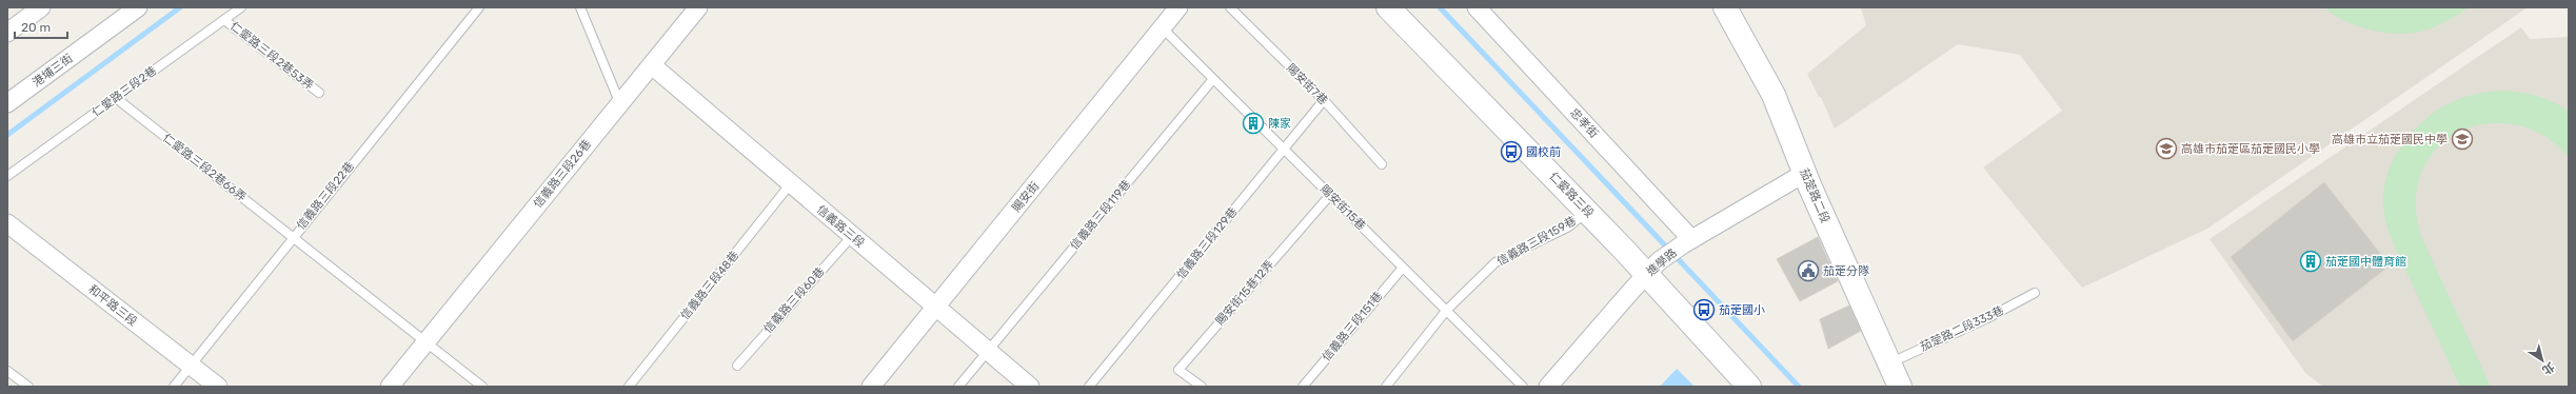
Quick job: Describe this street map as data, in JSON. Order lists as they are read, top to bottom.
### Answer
{
  "streets": {
    "street": [
      "港埔三街",
      "忠孝街",
      "信義路三段26巷",
      "仁愛路三段",
      "茄萣路二段",
      "賜安街",
      "信義路三段",
      "進學路",
      "和平路三段"
    ],
    "lane": [
      "仁愛路三段2巷53弄",
      "賜安街7巷",
      "仁愛路三段2巷",
      "仁愛路三段2巷66弄",
      "信義路三段22巷",
      "賜安街15巷",
      "信義路三段119巷",
      "信義路三段159巷",
      "信義路三段129巷",
      "信義路三段48巷",
      "賜安街15巷12弄",
      "信義路三段60巷",
      "信義路三段151巷",
      "茄萣路二段333巷"
    ]
  },
  "crossings": [
    ["仁愛路三段2巷53弄", "仁愛路三段2巷"],
    ["賜安街7巷", "信義路三段129巷"],
    ["仁愛路三段2巷", "仁愛路三段2巷66弄"],
    ["忠孝街", "進學路"],
    ["仁愛路三段2巷66弄", "信義路三段22巷"],
    ["信義路三段26巷", "信義路三段"],
    ["仁愛路三段", "信義路三段159巷"],
    ["仁愛路三段", "進學路"],
    ["信義路三段22巷", "和平路三段"],
    ["茄萣路二段", "進學路"],
    ["茄萣路二段", "茄萣路二段333巷"],
    ["賜安街", "賜安街15巷"],
    ["賜安街", "信義路三段"],
    ["賜安街15巷", "信義路三段119巷"],
    ["賜安街15巷", "信義路三段159巷"],
    ["賜安街15巷", "信義路三段129巷"],
    ["賜安街15巷", "賜安街15巷12弄"],
    ["賜安街15巷", "信義路三段151巷"],
    ["信義路三段119巷", "信義路三段"],
    ["信義路三段", "信義路三段48巷"],
    ["信義路三段", "信義路三段60巷"]
  ],
  "places": {
    "building": ["陳家", "茄萣國中體育館"],
    "school or university": ["高雄市立茄萣國民中學", "高雄市茄萣區茄萣國民小學"],
    "bus stop": ["國校前", "茄萣國小"],
    "public building": ["茄萣分隊"]
  },
  "scale_bar": "20 m",
  "north": "bottom right"
}
